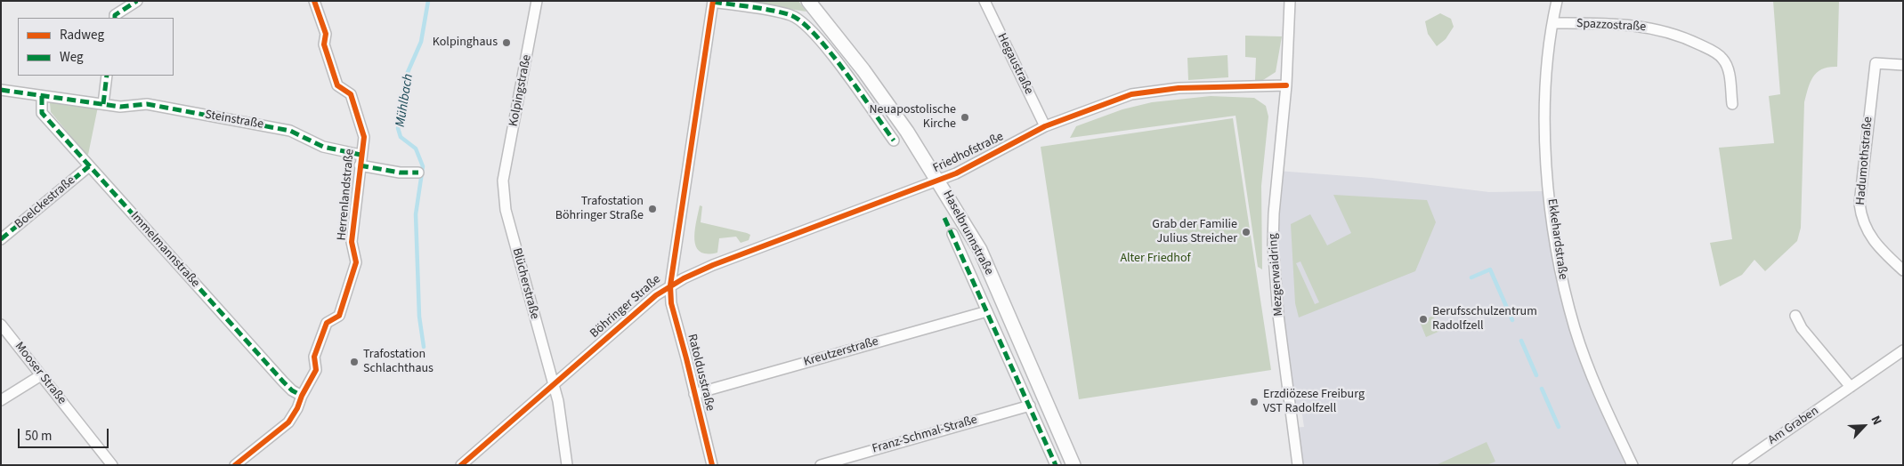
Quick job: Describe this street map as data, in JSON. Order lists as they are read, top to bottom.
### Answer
{
  "streets": {
    "main road": ["Haselbrunnstraße"],
    "street": [
      "Spazzostraße",
      "Hegaustraße",
      "Kolpingstraße",
      "Steinstraße",
      "Friedhofstraße",
      "Hadumothstraße",
      "Herrenlandstraße",
      "Boelckestraße",
      "Ekkehardstraße",
      "Immelmannstraße",
      "Mezgerwaidring",
      "Blücherstraße",
      "Böhringer Straße",
      "Kreutzerstraße",
      "Ratoldusstraße",
      "Mooser Straße",
      "Am Graben",
      "Franz-Schmal-Straße"
    ]
  },
  "crossings": [
    ["Spazzostraße", "Ekkehardstraße"],
    ["Hegaustraße", "Friedhofstraße"],
    ["Kolpingstraße", "Blücherstraße"],
    ["Steinstraße", "Herrenlandstraße"],
    ["Steinstraße", "Immelmannstraße"],
    ["Friedhofstraße", "Haselbrunnstraße"],
    ["Friedhofstraße", "Mezgerwaidring"],
    ["Friedhofstraße", "Böhringer Straße"],
    ["Friedhofstraße", "Ratoldusstraße"],
    ["Herrenlandstraße", "Immelmannstraße"],
    ["Boelckestraße", "Immelmannstraße"],
    ["Haselbrunnstraße", "Kreutzerstraße"],
    ["Haselbrunnstraße", "Franz-Schmal-Straße"],
    ["Blücherstraße", "Böhringer Straße"],
    ["Böhringer Straße", "Ratoldusstraße"],
    ["Kreutzerstraße", "Ratoldusstraße"]
  ],
  "water": ["Mühlbach"],
  "parks": ["Alter Friedhof"],
  "places": [
    "Kolpinghaus",
    "Neuapostolische Kirche",
    "Trafostation Böhringer Straße",
    "Grab der Familie Julius Streicher",
    "Berufsschulzentrum Radolfzell",
    "Trafostation Schlachthaus",
    "Erzdiözese Freiburg VST Radolfzell"
  ],
  "legend": ["Radweg", "Weg"],
  "scale_bar": "50 m",
  "north": "top right"
}
